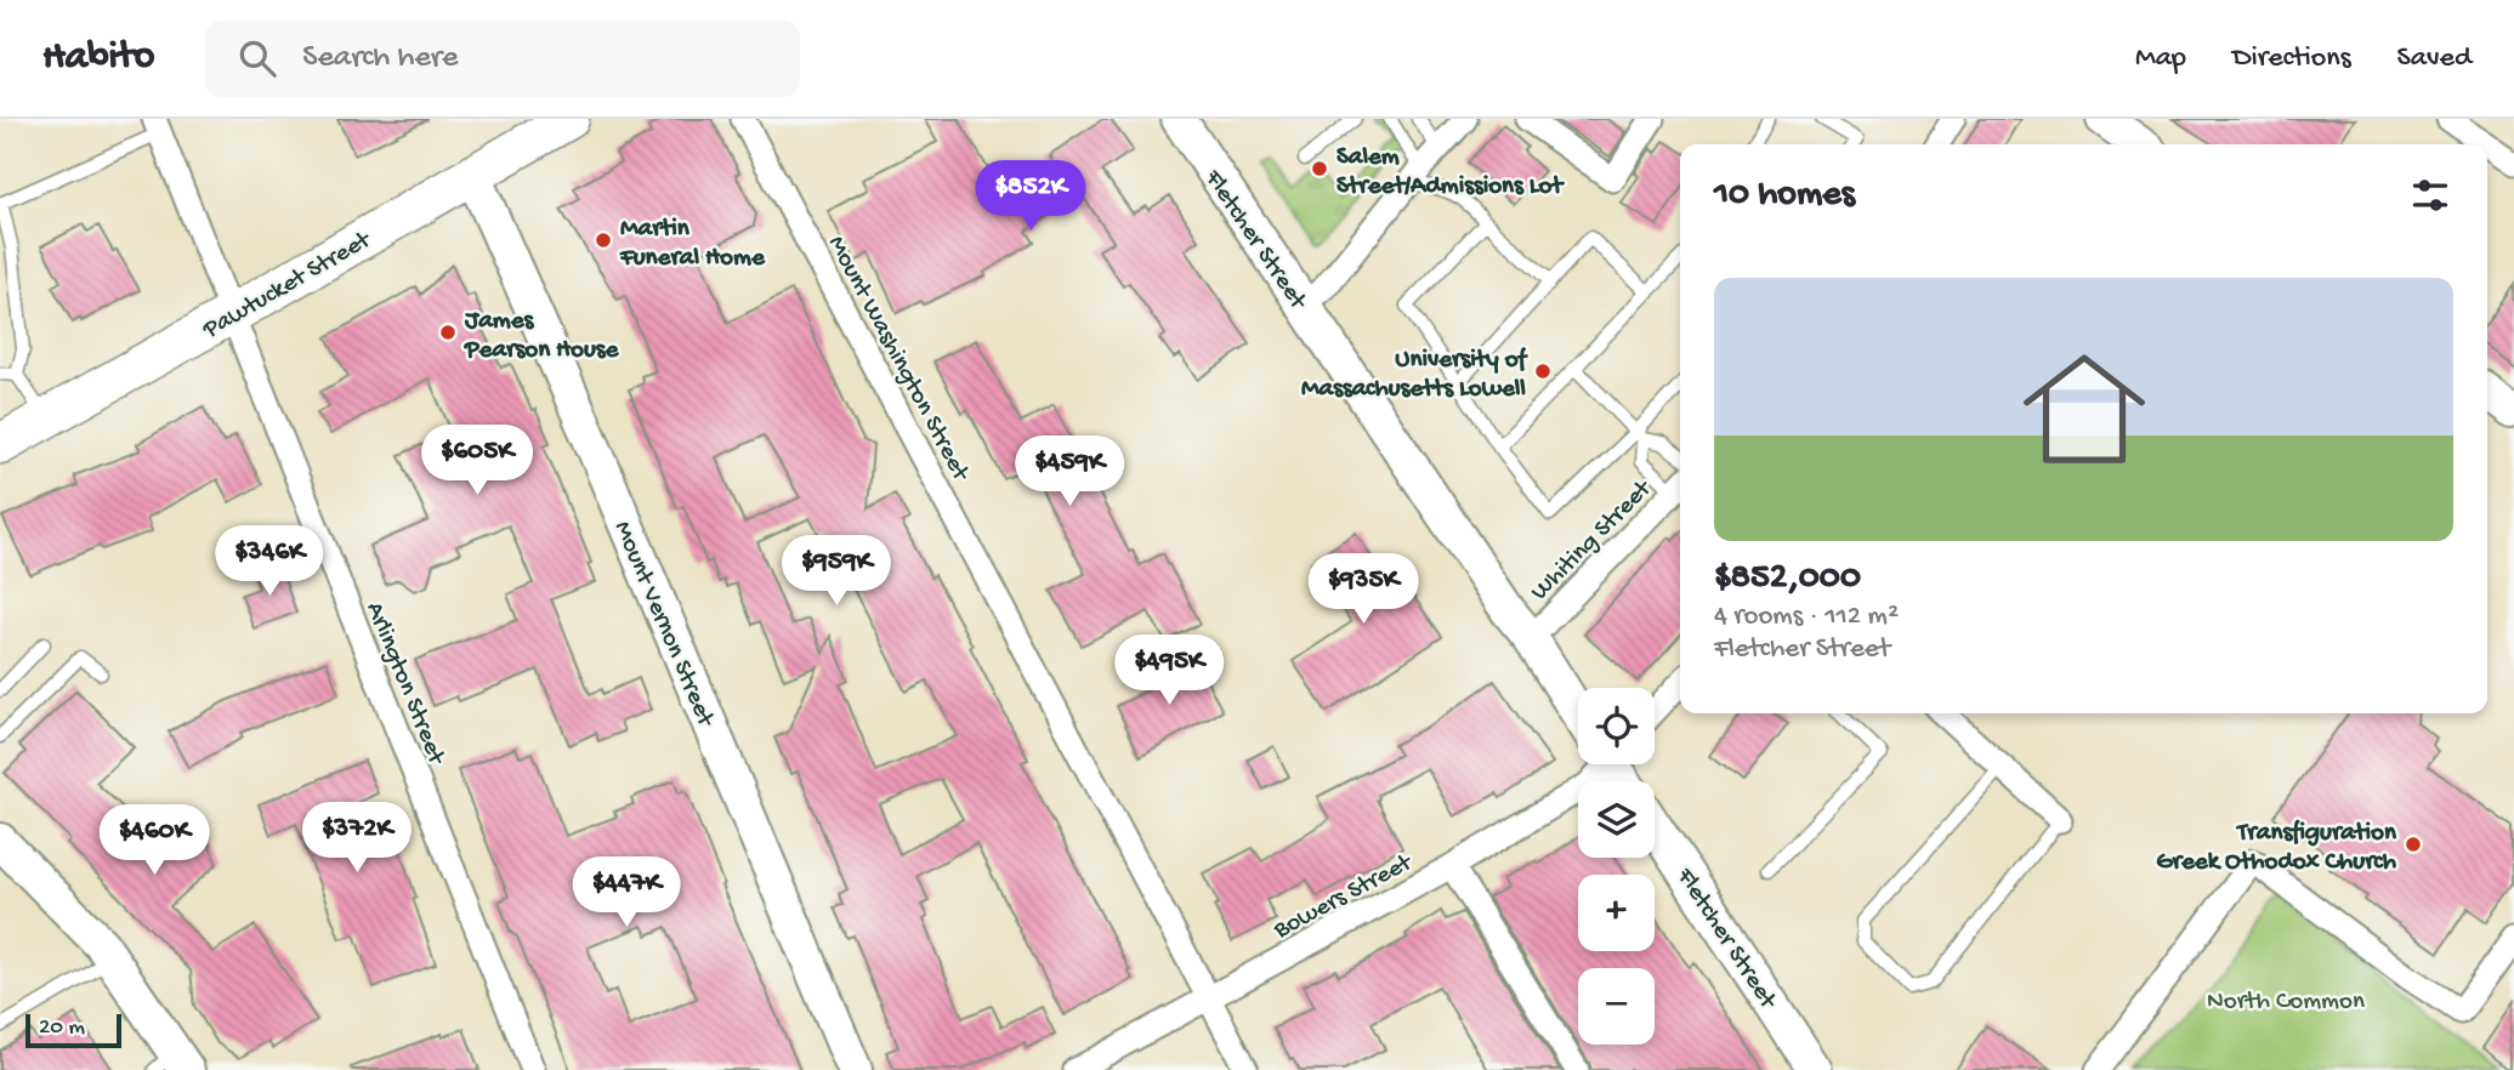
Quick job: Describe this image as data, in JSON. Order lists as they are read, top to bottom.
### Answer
{
  "streets": {
    "main road": ["Fletcher Street", "Pawtucket Street", "Mount Vernon Street"],
    "street": [
      "Mount Washington Street",
      "Whiting Street",
      "Arlington Street",
      "Bowers Street"
    ]
  },
  "crossings": [
    ["Fletcher Street", "Whiting Street"],
    ["Pawtucket Street", "Mount Vernon Street"],
    ["Pawtucket Street", "Arlington Street"],
    ["Mount Washington Street", "Bowers Street"]
  ],
  "parks": ["North Common"],
  "places": [
    "Salem Street/Admissions Lot",
    "Martin Funeral Home",
    "James Pearson House",
    "University of Massachusetts Lowell",
    "Transfiguration Greek Othodox Church"
  ],
  "scale_bar": "20 m",
  "page": {
    "header": "Habito",
    "search": "Search here",
    "nav": ["Map", "Directions", "Saved"],
    "heading": "10 homes",
    "price": [
      "$852K",
      "$605K",
      "$459K",
      "$346K",
      "$959K",
      "$935K",
      "$495K",
      "$372K",
      "$460K",
      "$447K"
    ],
    "list": [
      {
        "name": "$852,000",
        "note": "4 rooms · 112 m² · Fletcher Street"
      }
    ],
    "map_buttons": ["+", "−"],
    "scale": "20 m"
  }
}
